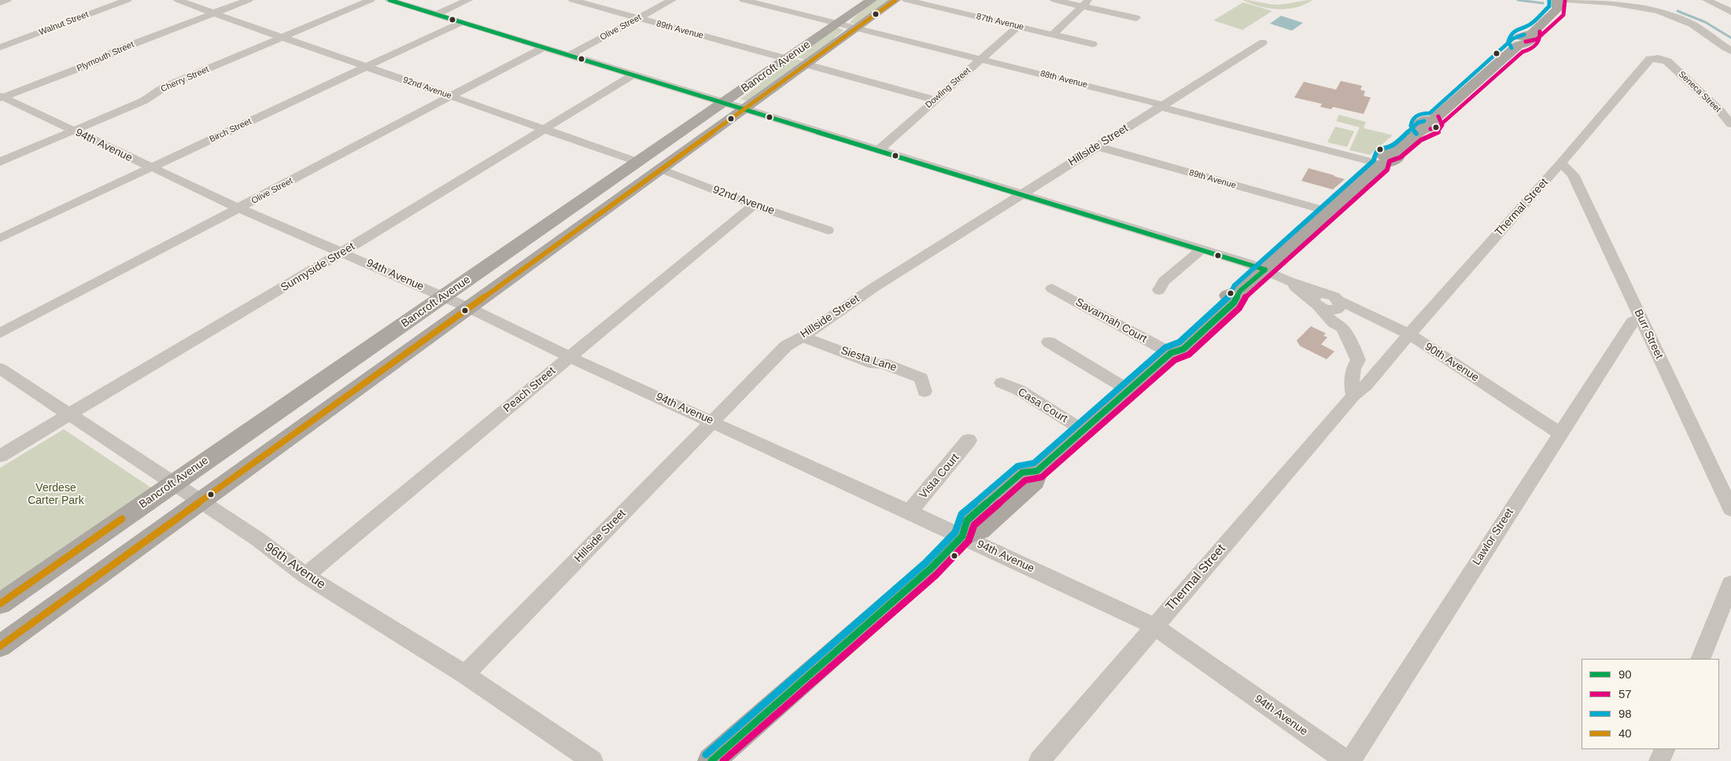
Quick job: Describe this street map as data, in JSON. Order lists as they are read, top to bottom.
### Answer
{
  "streets": {
    "main road": ["Bancroft Avenue"],
    "street": [
      "87th Avenue",
      "Walnut Street",
      "Olive Street",
      "89th Avenue",
      "Plymouth Street",
      "Cherry Street",
      "88th Avenue",
      "92nd Avenue",
      "Dowling Street",
      "Seneca Street",
      "Birch Street",
      "94th Avenue",
      "Hillside Street",
      "Thermal Street",
      "Sunnyside Street",
      "Savannah Court",
      "Burr Street",
      "Siesta Lane",
      "90th Avenue",
      "Peach Street",
      "Casa Court",
      "Vista Court",
      "Lawlor Street",
      "96th Avenue"
    ]
  },
  "crossings": [
    ["87th Avenue", "Dowling Street"],
    ["Olive Street", "89th Avenue"],
    ["Olive Street", "92nd Avenue"],
    ["Olive Street", "94th Avenue"],
    ["Olive Street", "90th Avenue"],
    ["89th Avenue", "Bancroft Avenue"],
    ["89th Avenue", "Hillside Street"],
    ["Plymouth Street", "92nd Avenue"],
    ["Plymouth Street", "94th Avenue"],
    ["Bancroft Avenue", "88th Avenue"],
    ["Bancroft Avenue", "92nd Avenue"],
    ["Bancroft Avenue", "94th Avenue"],
    ["Bancroft Avenue", "90th Avenue"],
    ["Bancroft Avenue", "96th Avenue"],
    ["Cherry Street", "92nd Avenue"],
    ["Cherry Street", "94th Avenue"],
    ["88th Avenue", "Dowling Street"],
    ["88th Avenue", "Hillside Street"],
    ["92nd Avenue", "Birch Street"],
    ["92nd Avenue", "Sunnyside Street"],
    ["92nd Avenue", "Peach Street"],
    ["Dowling Street", "90th Avenue"],
    ["Seneca Street", "Thermal Street"],
    ["Birch Street", "94th Avenue"],
    ["Birch Street", "90th Avenue"],
    ["94th Avenue", "Hillside Street"],
    ["94th Avenue", "Thermal Street"],
    ["94th Avenue", "Sunnyside Street"],
    ["94th Avenue", "Peach Street"],
    ["94th Avenue", "Vista Court"],
    ["Hillside Street", "Siesta Lane"],
    ["Hillside Street", "90th Avenue"],
    ["Hillside Street", "96th Avenue"],
    ["Thermal Street", "Burr Street"],
    ["Thermal Street", "90th Avenue"],
    ["Sunnyside Street", "90th Avenue"],
    ["Sunnyside Street", "96th Avenue"],
    ["Burr Street", "Lawlor Street"],
    ["90th Avenue", "Lawlor Street"],
    ["Peach Street", "96th Avenue"]
  ],
  "parks": ["Verdese Carter Park"],
  "lines": [
    "transit line 90",
    "transit line 57",
    "transit line 98",
    "transit line 40"
  ],
  "legend": [
    "90",
    "57",
    "98",
    "40"
  ]
}
